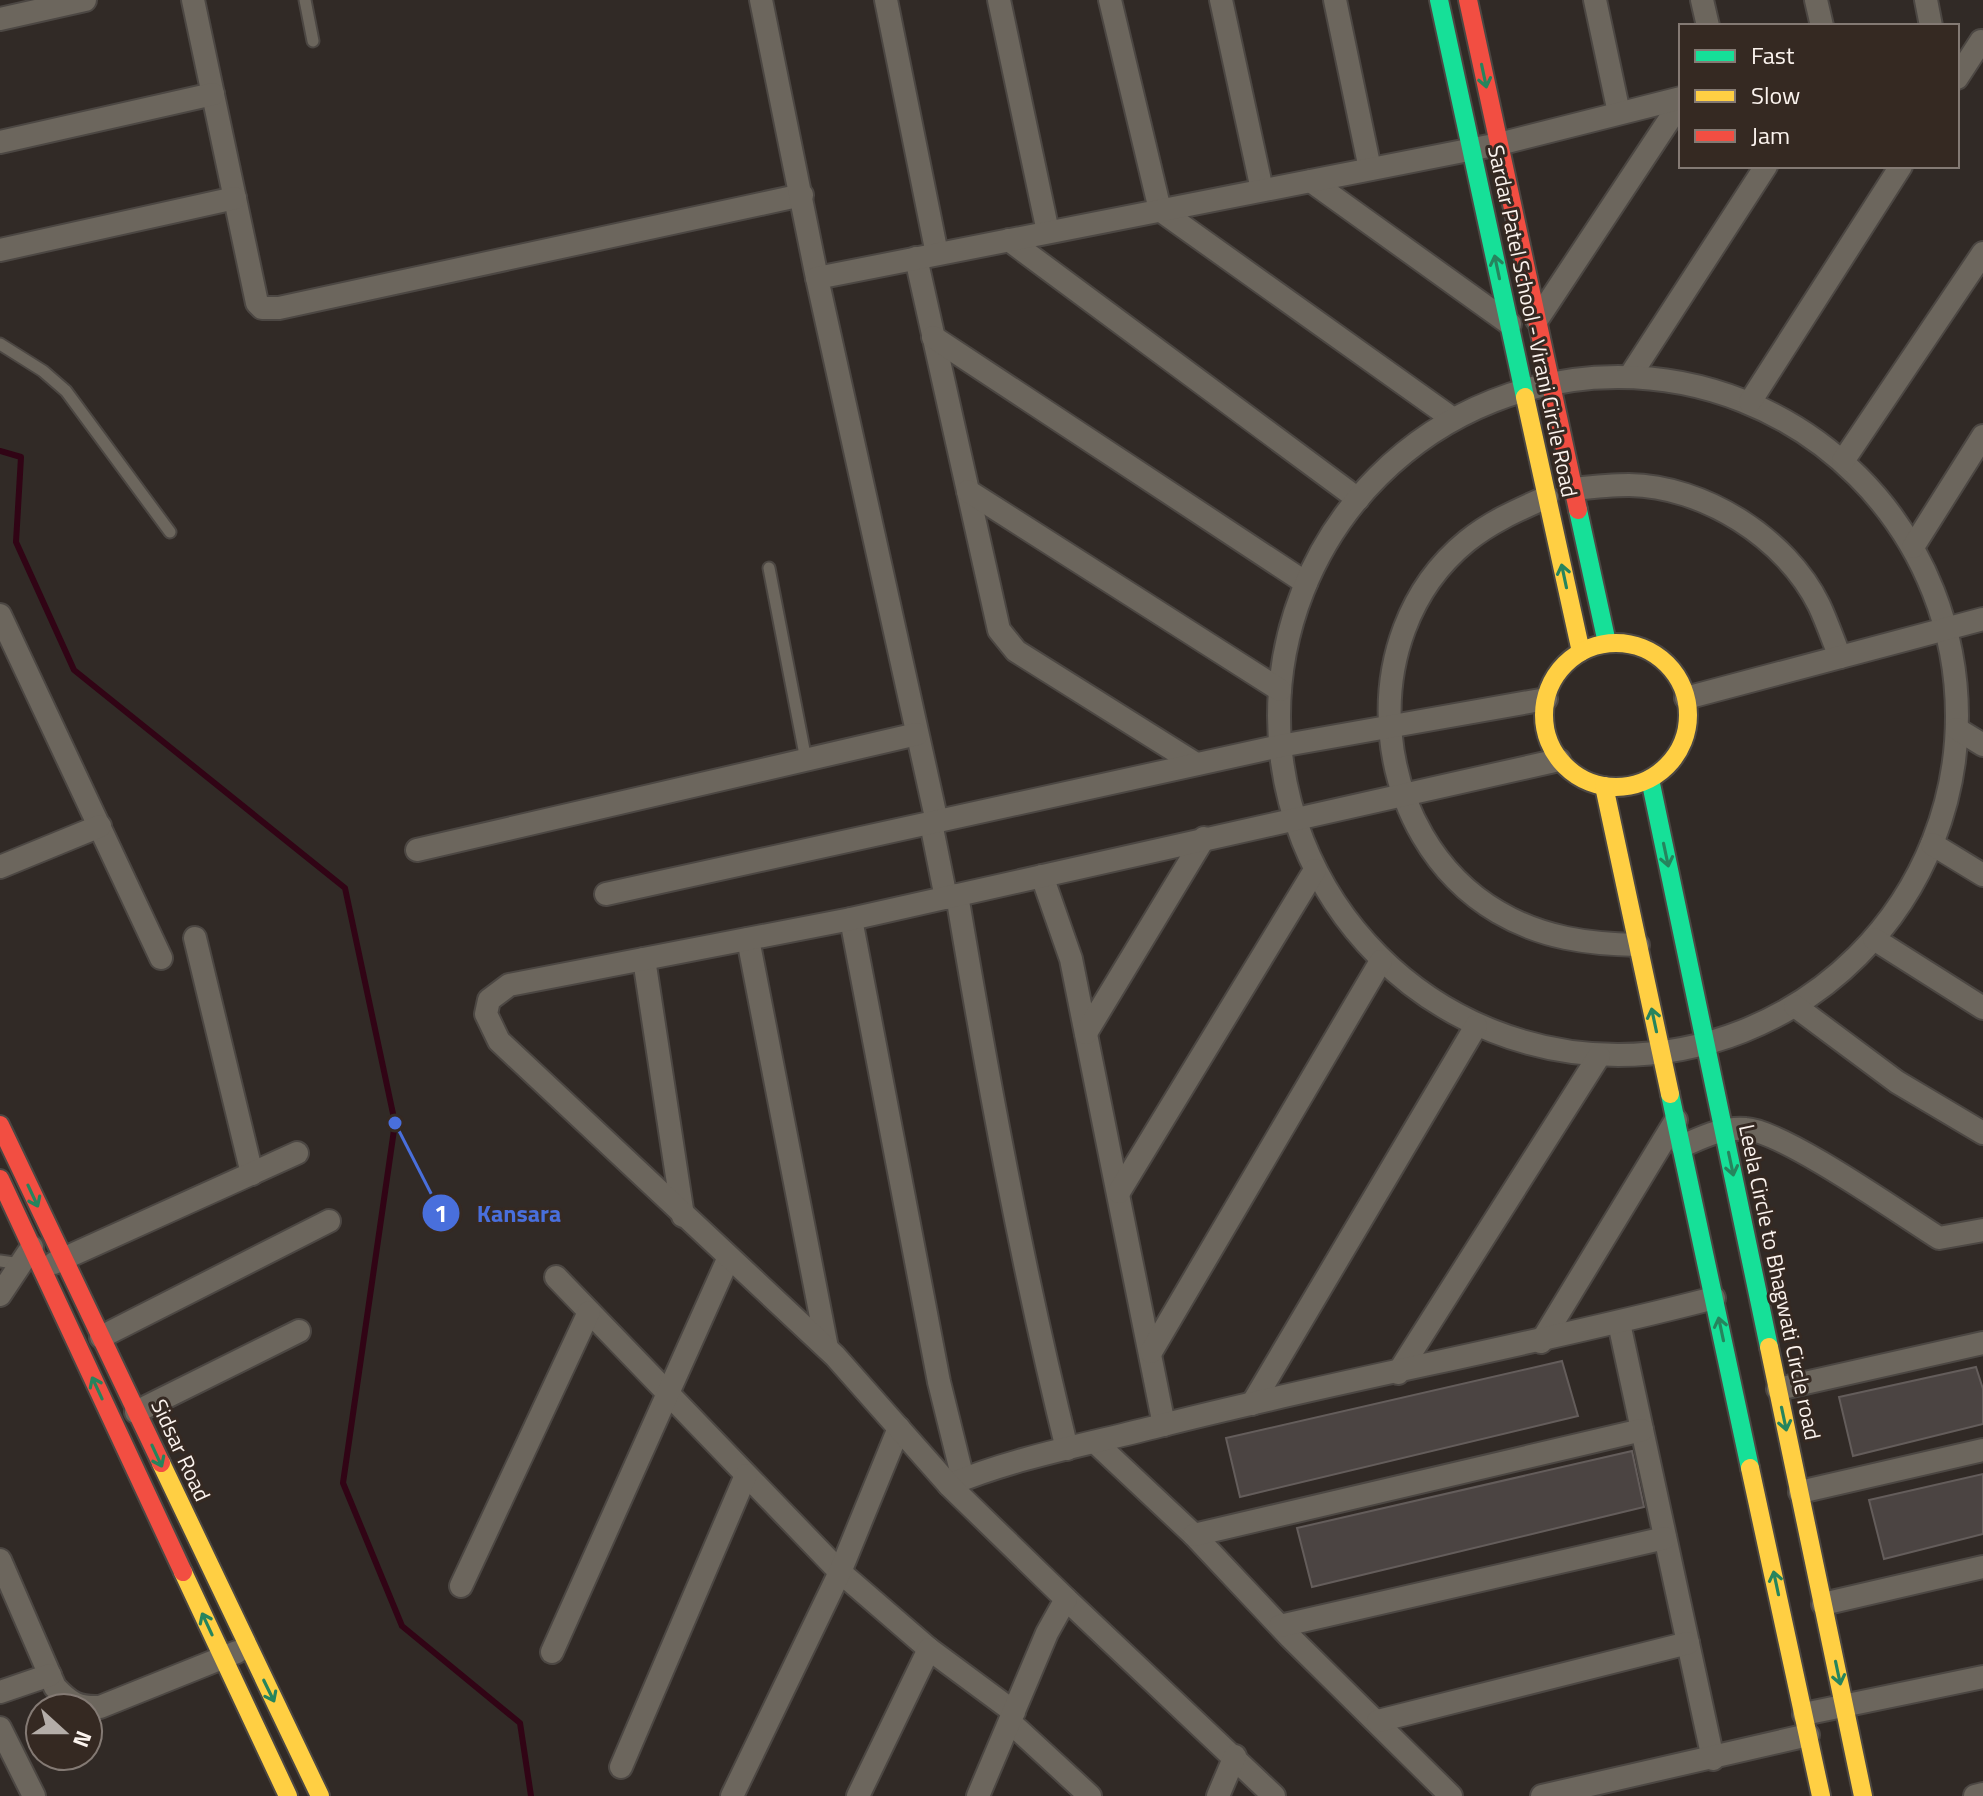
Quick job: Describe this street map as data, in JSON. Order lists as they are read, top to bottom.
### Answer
{
  "streets": {
    "street": ["Sardar Patel School - Virani Circle Road", "Leela Circle to Bhagwati Circle road", "Sidsar Road"]
  },
  "crossings": [
    ["Sardar Patel School - Virani Circle Road", "Leela Circle to Bhagwati Circle road"]
  ],
  "places": ["Kansara"],
  "legend": ["Fast", "Slow", "Jam"],
  "north": "right"
}
